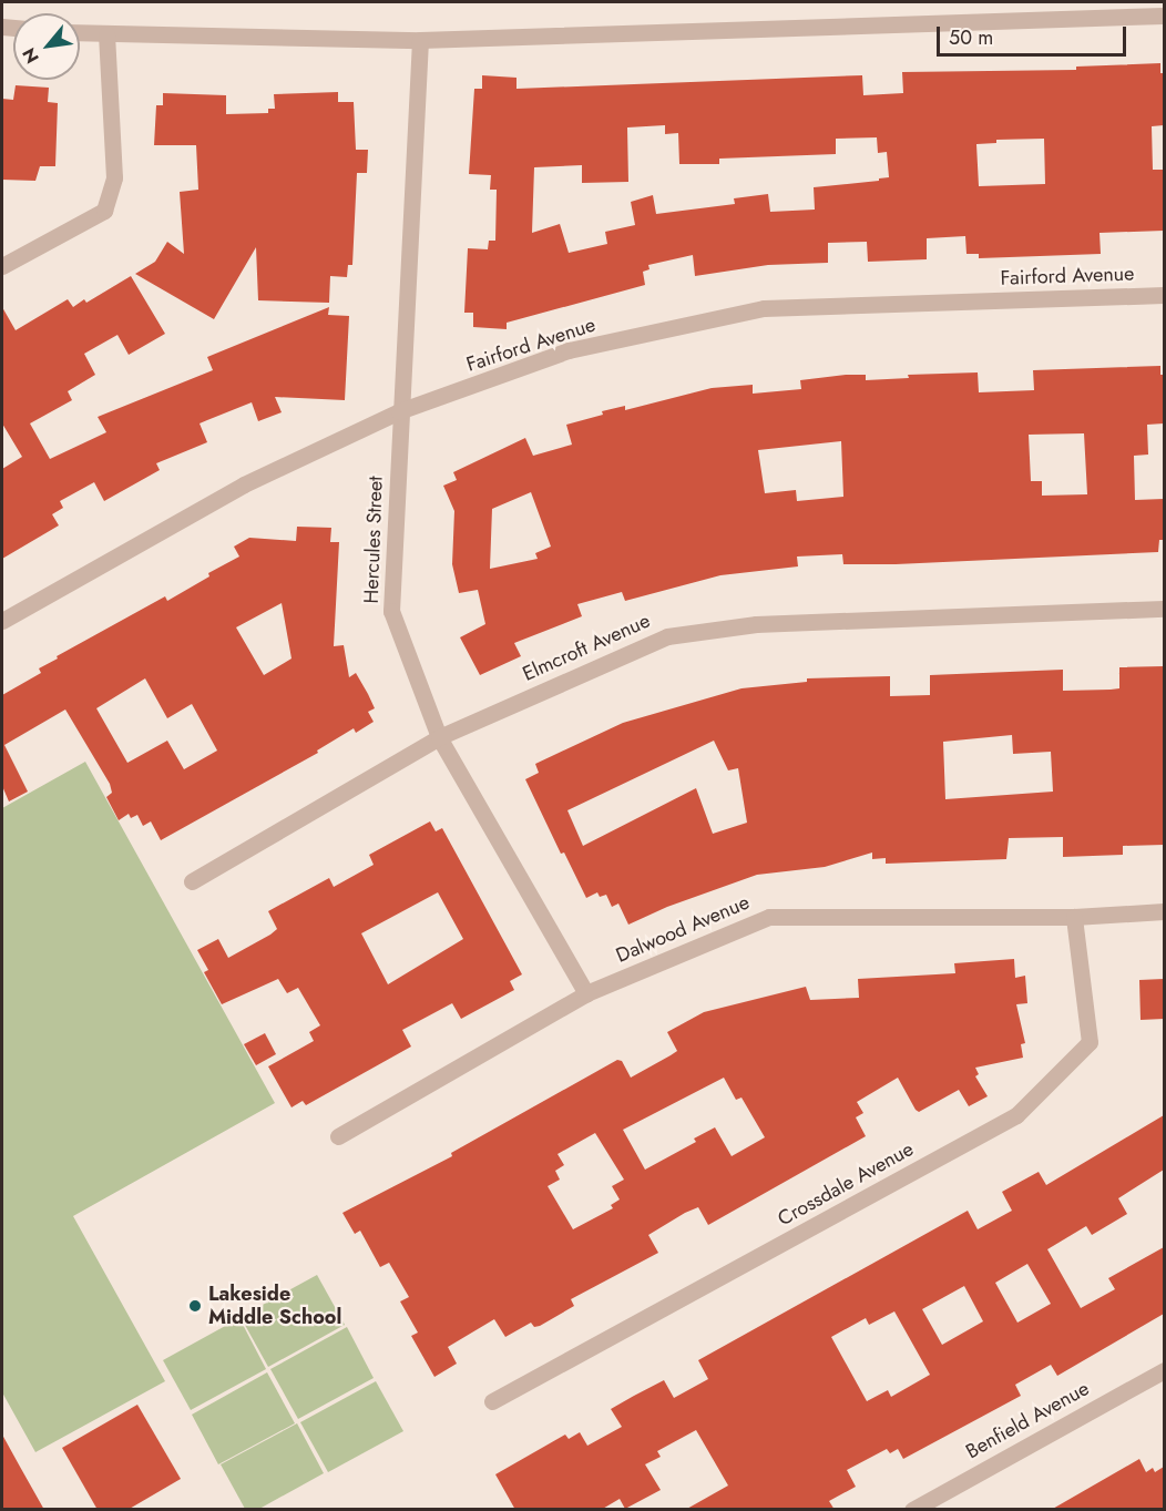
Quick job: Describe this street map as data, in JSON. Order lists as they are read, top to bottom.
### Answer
{
  "streets": {
    "street": [
      "Fairford Avenue",
      "Hercules Street",
      "Elmcroft Avenue",
      "Dalwood Avenue",
      "Crossdale Avenue",
      "Benfield Avenue"
    ]
  },
  "crossings": [
    ["Fairford Avenue", "Hercules Street"],
    ["Hercules Street", "Elmcroft Avenue"],
    ["Hercules Street", "Dalwood Avenue"],
    ["Dalwood Avenue", "Crossdale Avenue"]
  ],
  "places": ["Lakeside Middle School"],
  "scale_bar": "50 m",
  "north": "bottom left"
}
